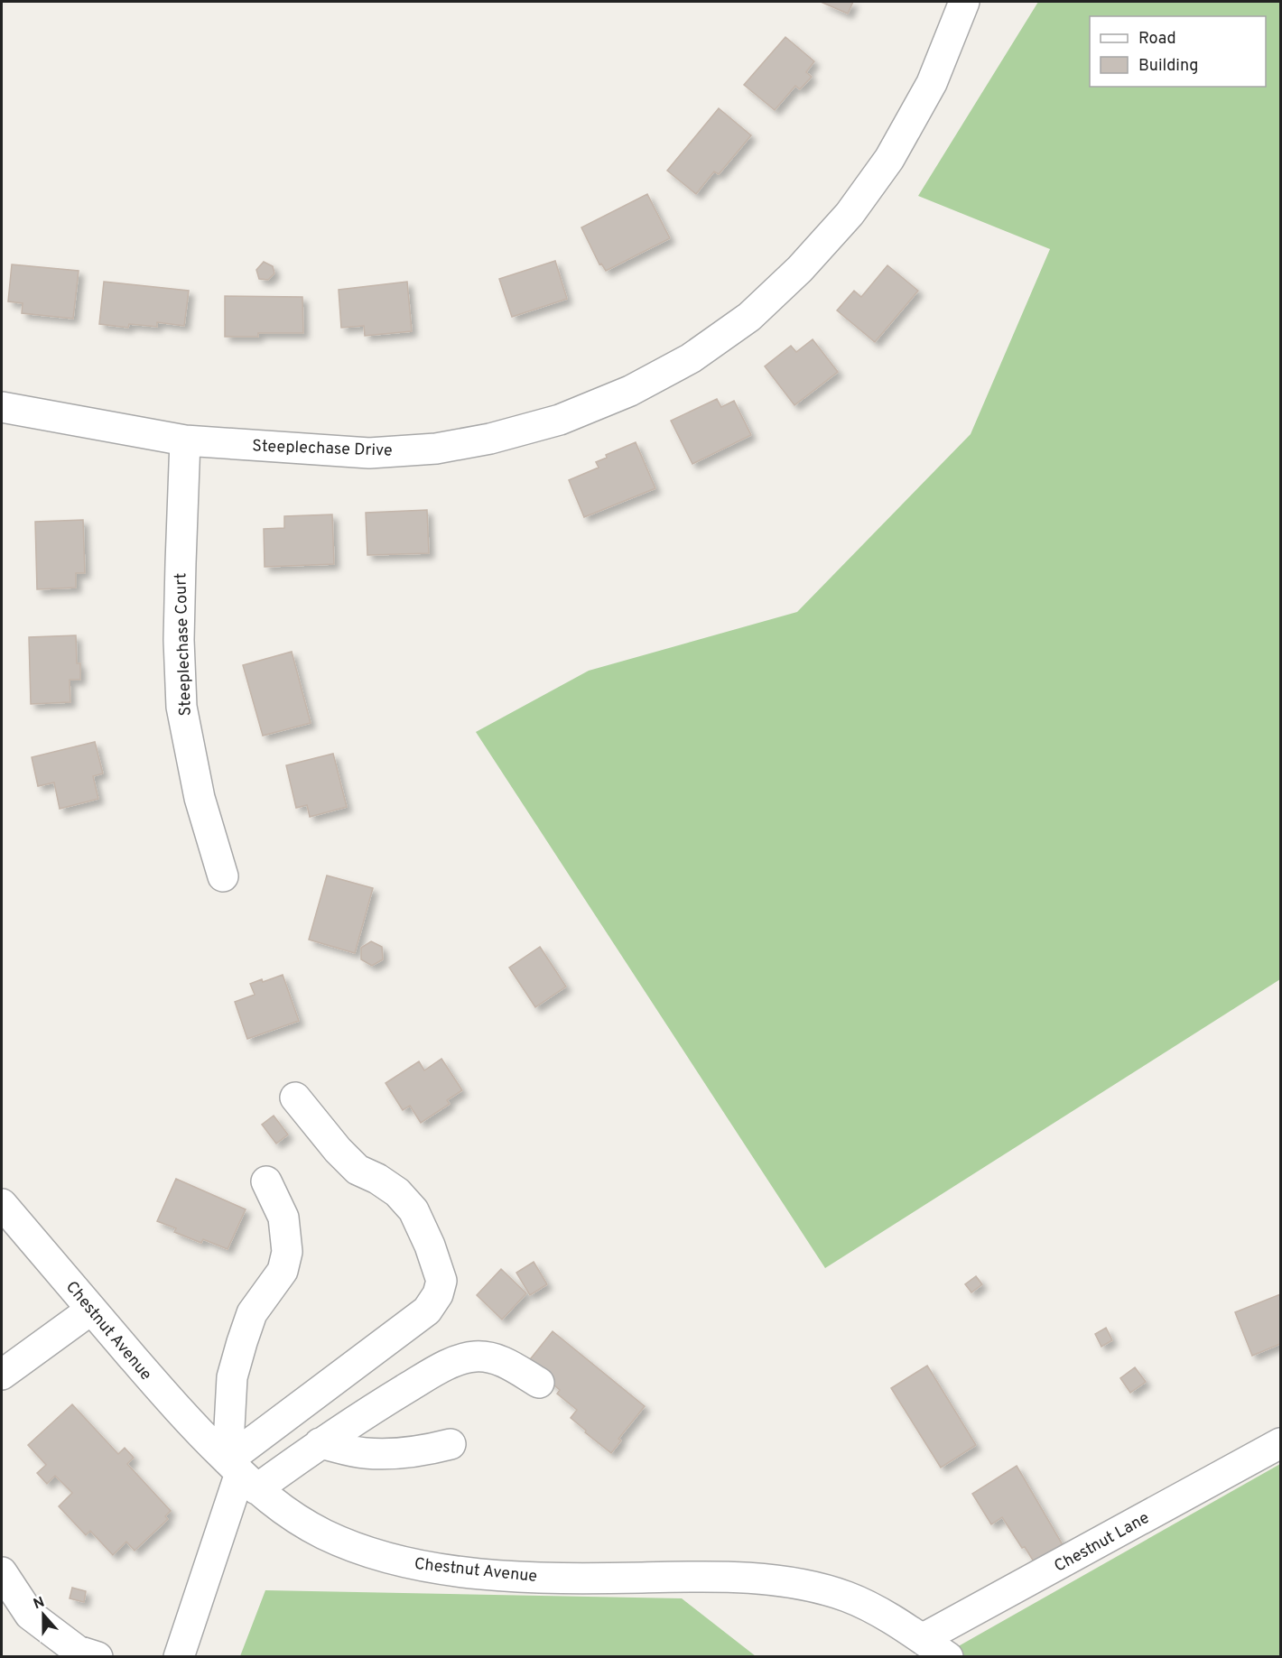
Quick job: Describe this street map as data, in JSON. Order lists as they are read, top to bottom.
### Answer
{
  "streets": {
    "street": [
      "Steeplechase Drive",
      "Steeplechase Court",
      "Chestnut Avenue",
      "Chestnut Lane"
    ]
  },
  "crossings": [
    ["Steeplechase Drive", "Steeplechase Court"],
    ["Chestnut Avenue", "Chestnut Lane"]
  ],
  "legend": ["Road", "Building"],
  "north": "top"
}
